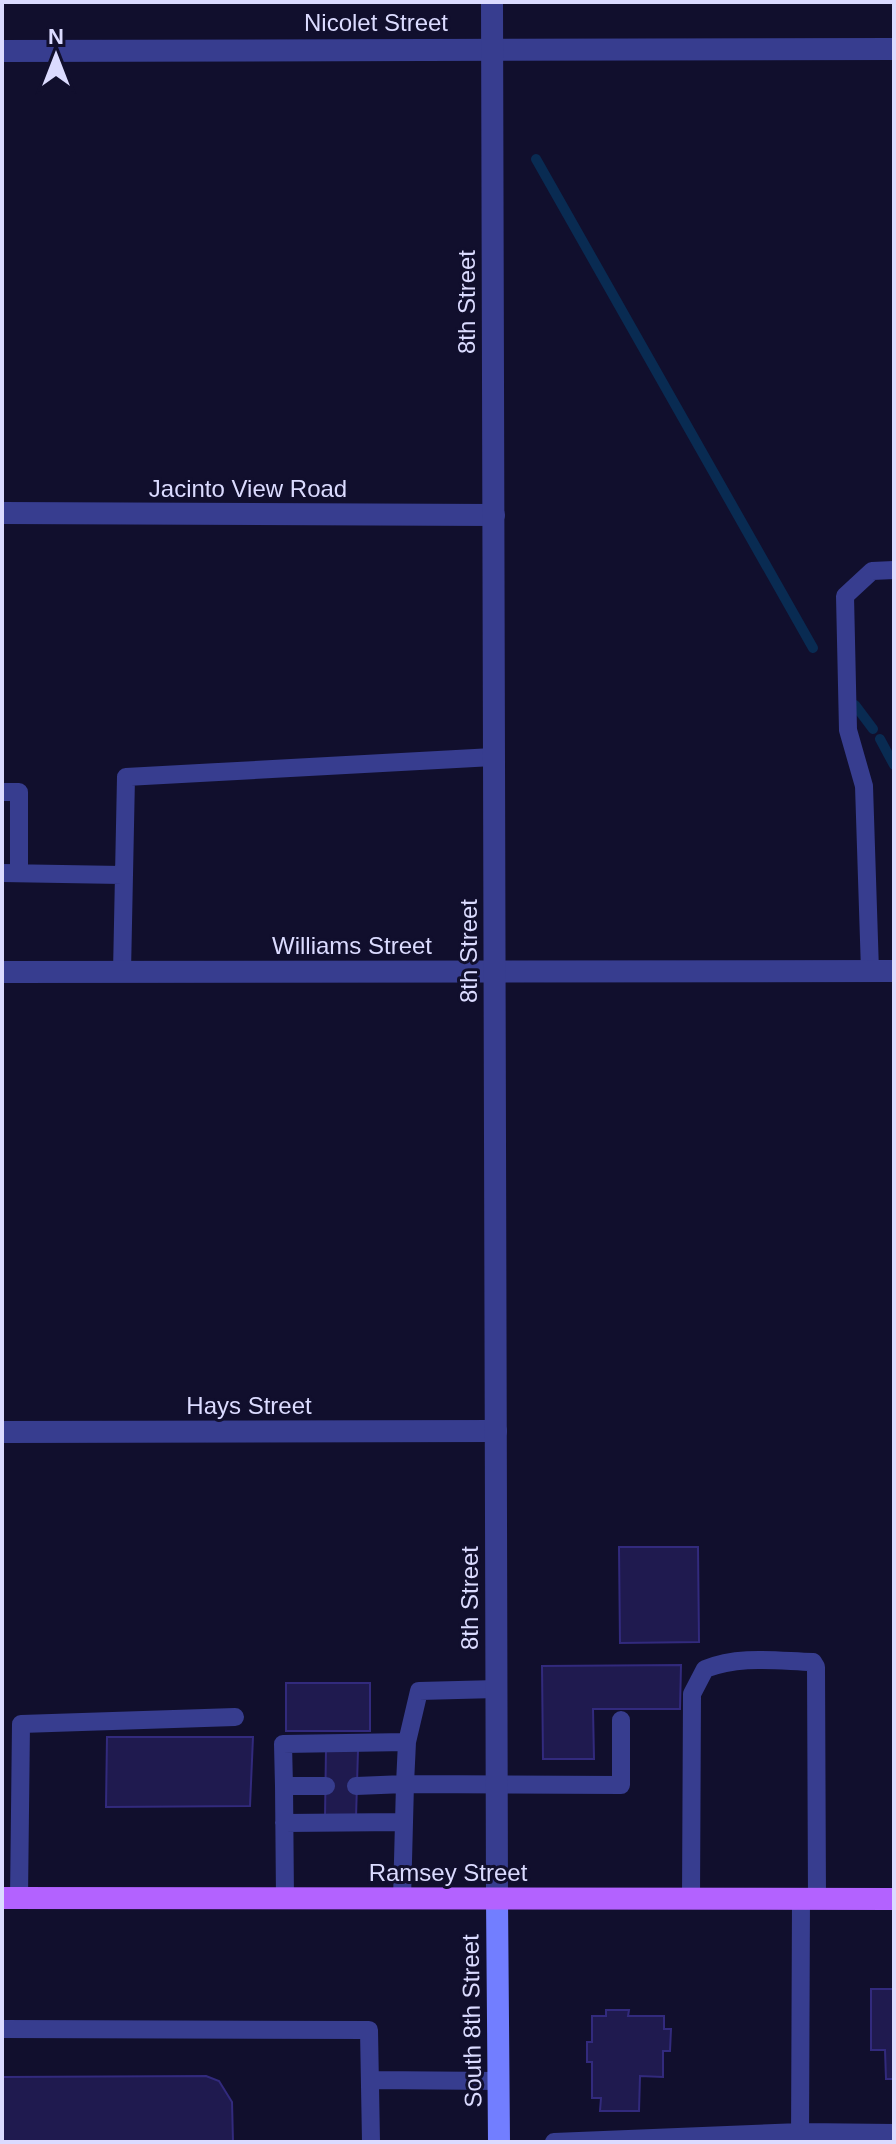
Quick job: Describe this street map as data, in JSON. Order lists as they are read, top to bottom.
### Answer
{
  "streets": {
    "main road": ["Ramsey Street", "South 8th Street"],
    "street": [
      "Nicolet Street",
      "8th Street",
      "Jacinto View Road",
      "Williams Street",
      "Hays Street"
    ]
  },
  "crossings": [
    ["Nicolet Street", "8th Street"],
    ["8th Street", "Jacinto View Road"],
    ["8th Street", "Williams Street"],
    ["8th Street", "Hays Street"],
    ["8th Street", "Ramsey Street"],
    ["8th Street", "South 8th Street"],
    ["Ramsey Street", "South 8th Street"]
  ],
  "north": "top"
}
